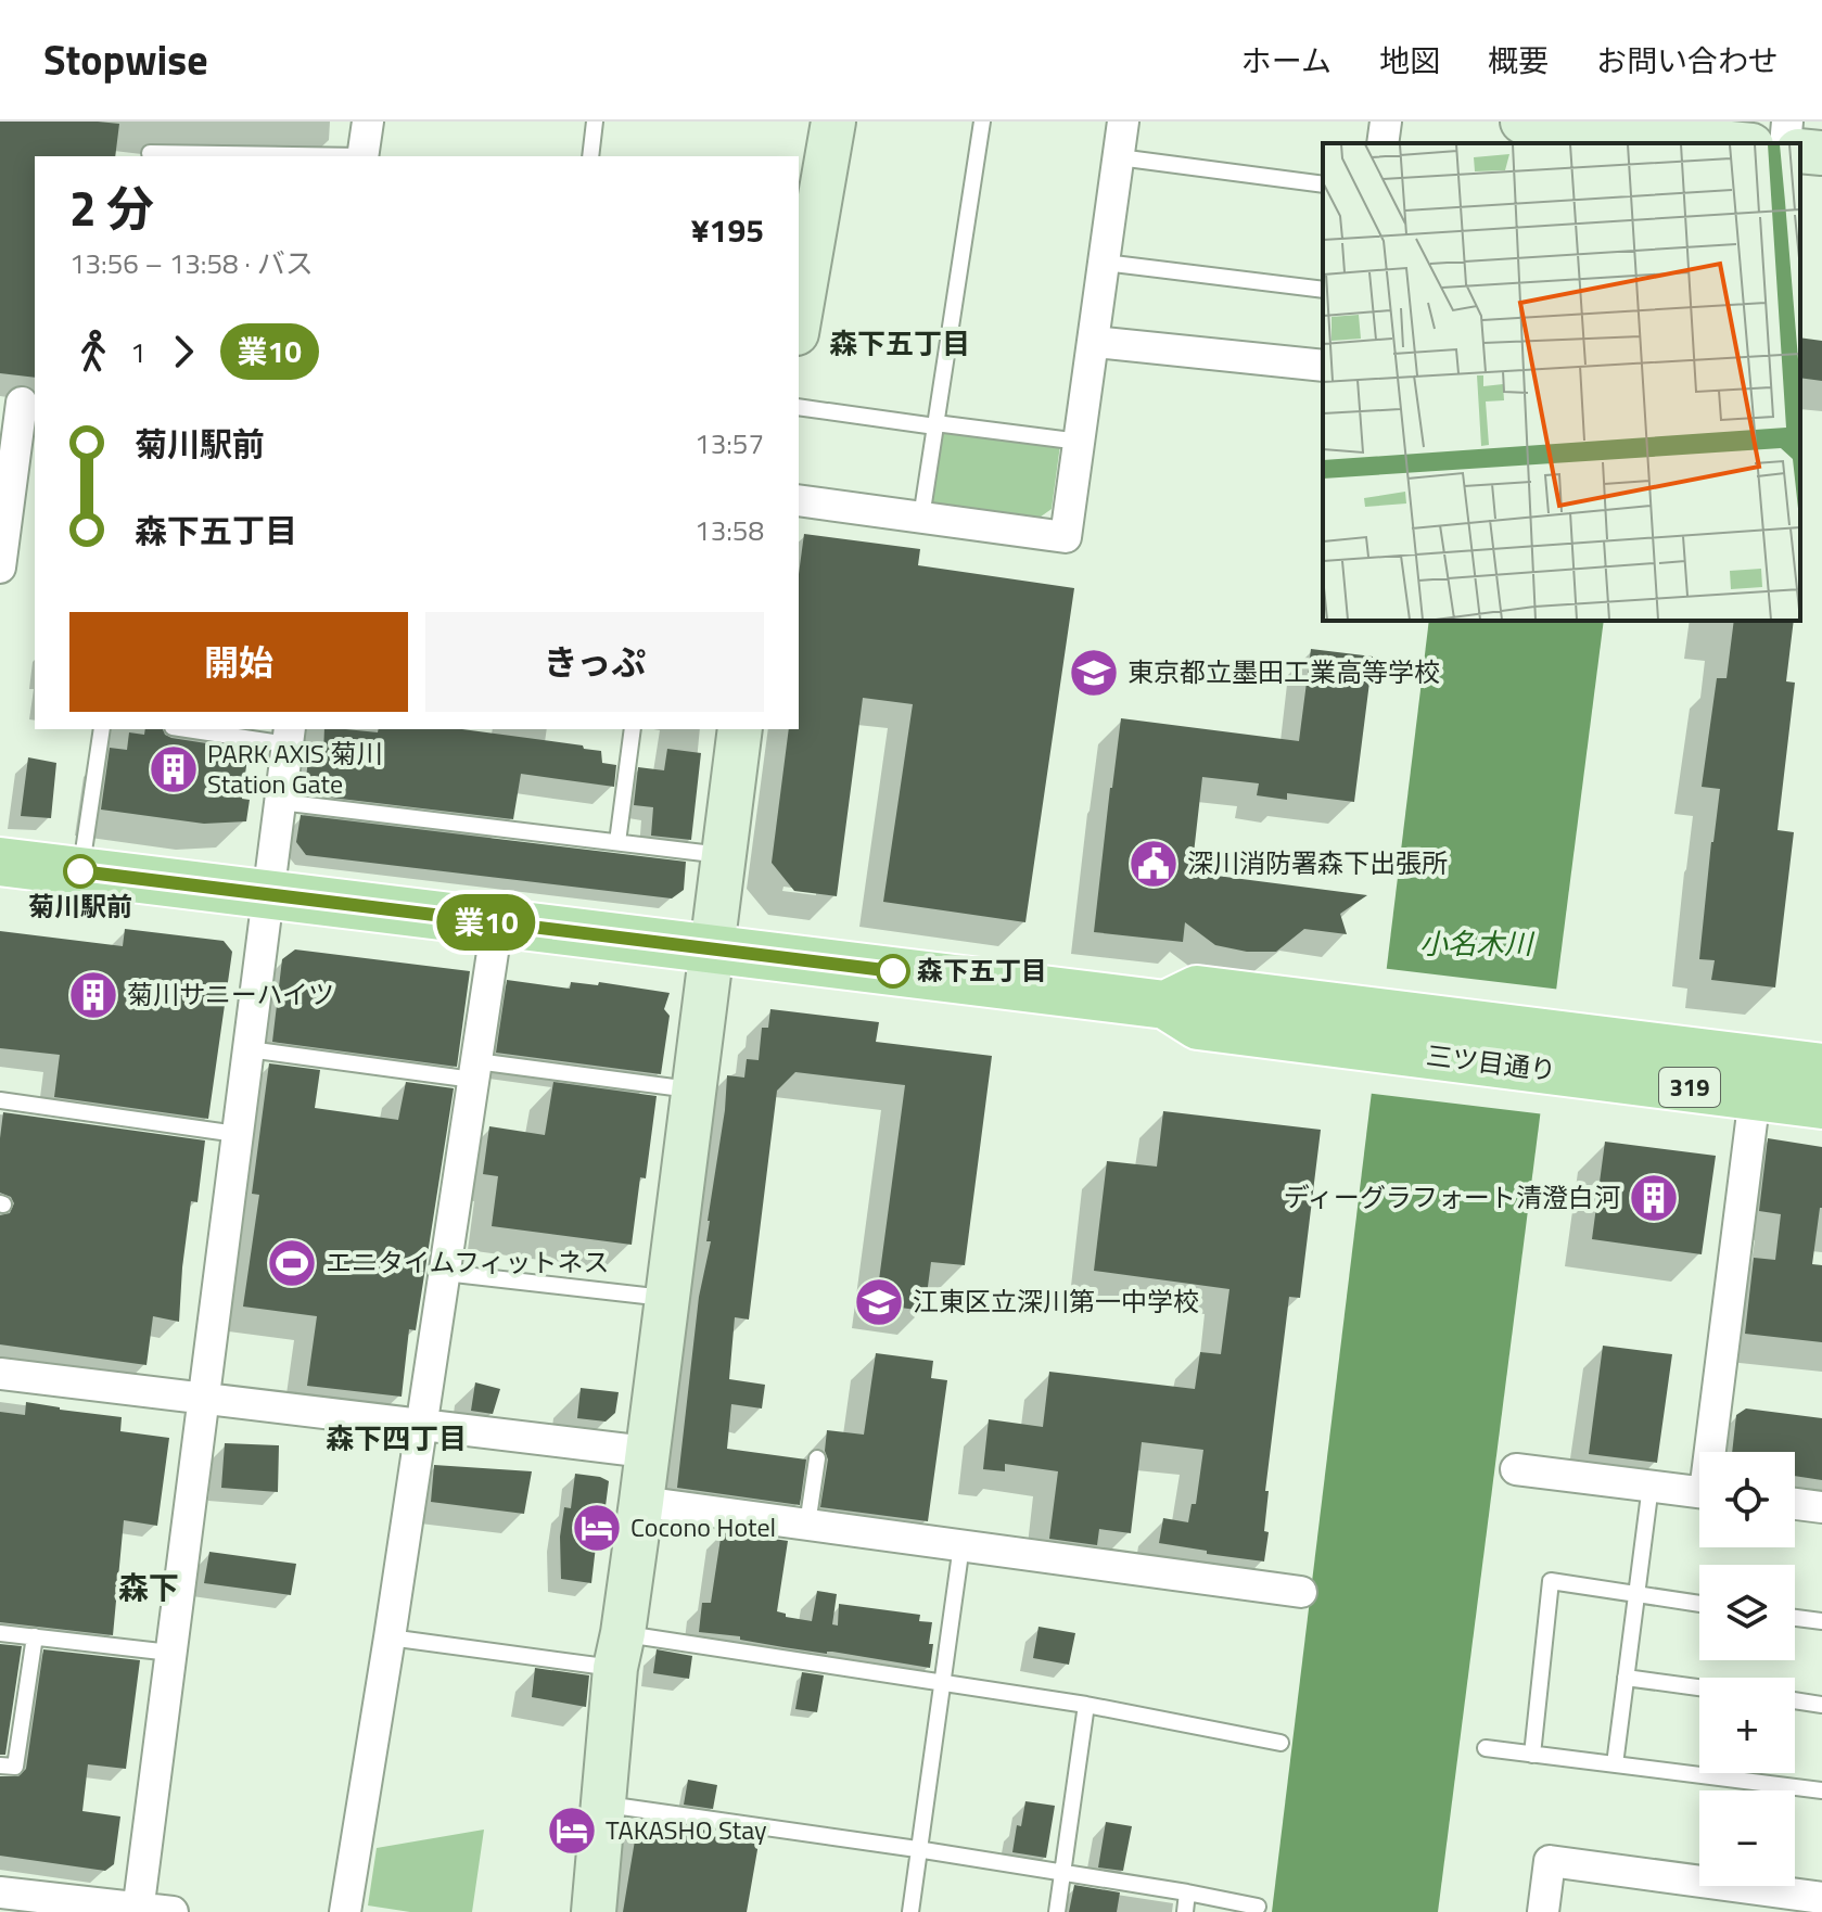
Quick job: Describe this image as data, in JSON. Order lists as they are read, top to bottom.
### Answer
{
  "streets": {
    "main road": ["三ツ目通り", "319"]
  },
  "districts": ["森下五丁目", "森下四丁目", "森下"],
  "water": ["小名木川"],
  "places": {
    "school or university": ["東京都立墨田工業高等学校", "江東区立深川第一中学校"],
    "building": ["PARK AXIS 菊川 Station Gate", "菊川サニーハイツ", "ディーグラフォート清澄白河"],
    "public building": ["深川消防署森下出張所"],
    "other": ["菊川駅前", "森下五丁目"],
    "sports": ["エニタイムフィットネス"],
    "hotel": ["Cocono Hotel", "TAKASHO Stay"]
  },
  "lines": ["bus line 業10"],
  "page": {
    "header": "Stopwise",
    "nav": [
      "ホーム",
      "地図",
      "概要",
      "お問い合わせ"
    ],
    "on_map": "業10",
    "heading": ["2 分", "13:56 – 13:58 · バス", "¥195"],
    "legs": ["1", "業10"],
    "list": [
      {
        "name": "菊川駅前",
        "value": "13:57"
      },
      {
        "name": "森下五丁目",
        "value": "13:58"
      }
    ],
    "buttons": ["開始", "きっぷ"],
    "map_buttons": ["+", "−"]
  }
}
